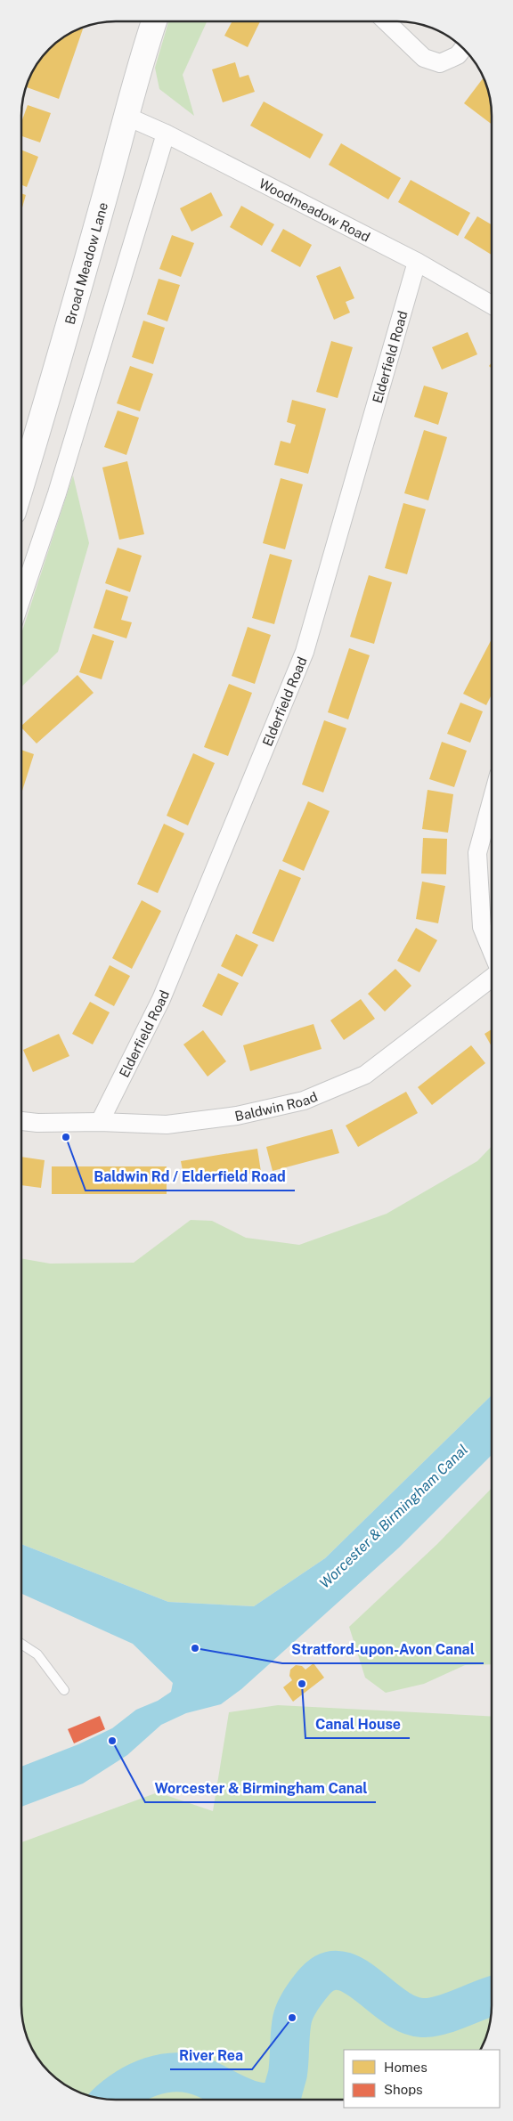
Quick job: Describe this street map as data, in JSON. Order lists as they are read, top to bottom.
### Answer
{
  "streets": {
    "street": [
      "Woodmeadow Road",
      "Broad Meadow Lane",
      "Elderfield Road",
      "Baldwin Road"
    ]
  },
  "crossings": [
    ["Woodmeadow Road", "Broad Meadow Lane"],
    ["Woodmeadow Road", "Elderfield Road"],
    ["Elderfield Road", "Baldwin Road"]
  ],
  "water": ["Worcester & Birmingham Canal"],
  "places": [
    "Baldwin Rd / Elderfield Road",
    "Stratford-upon-Avon Canal",
    "Canal House",
    "Worcester & Birmingham Canal",
    "River Rea"
  ],
  "legend": ["Homes", "Shops"]
}
